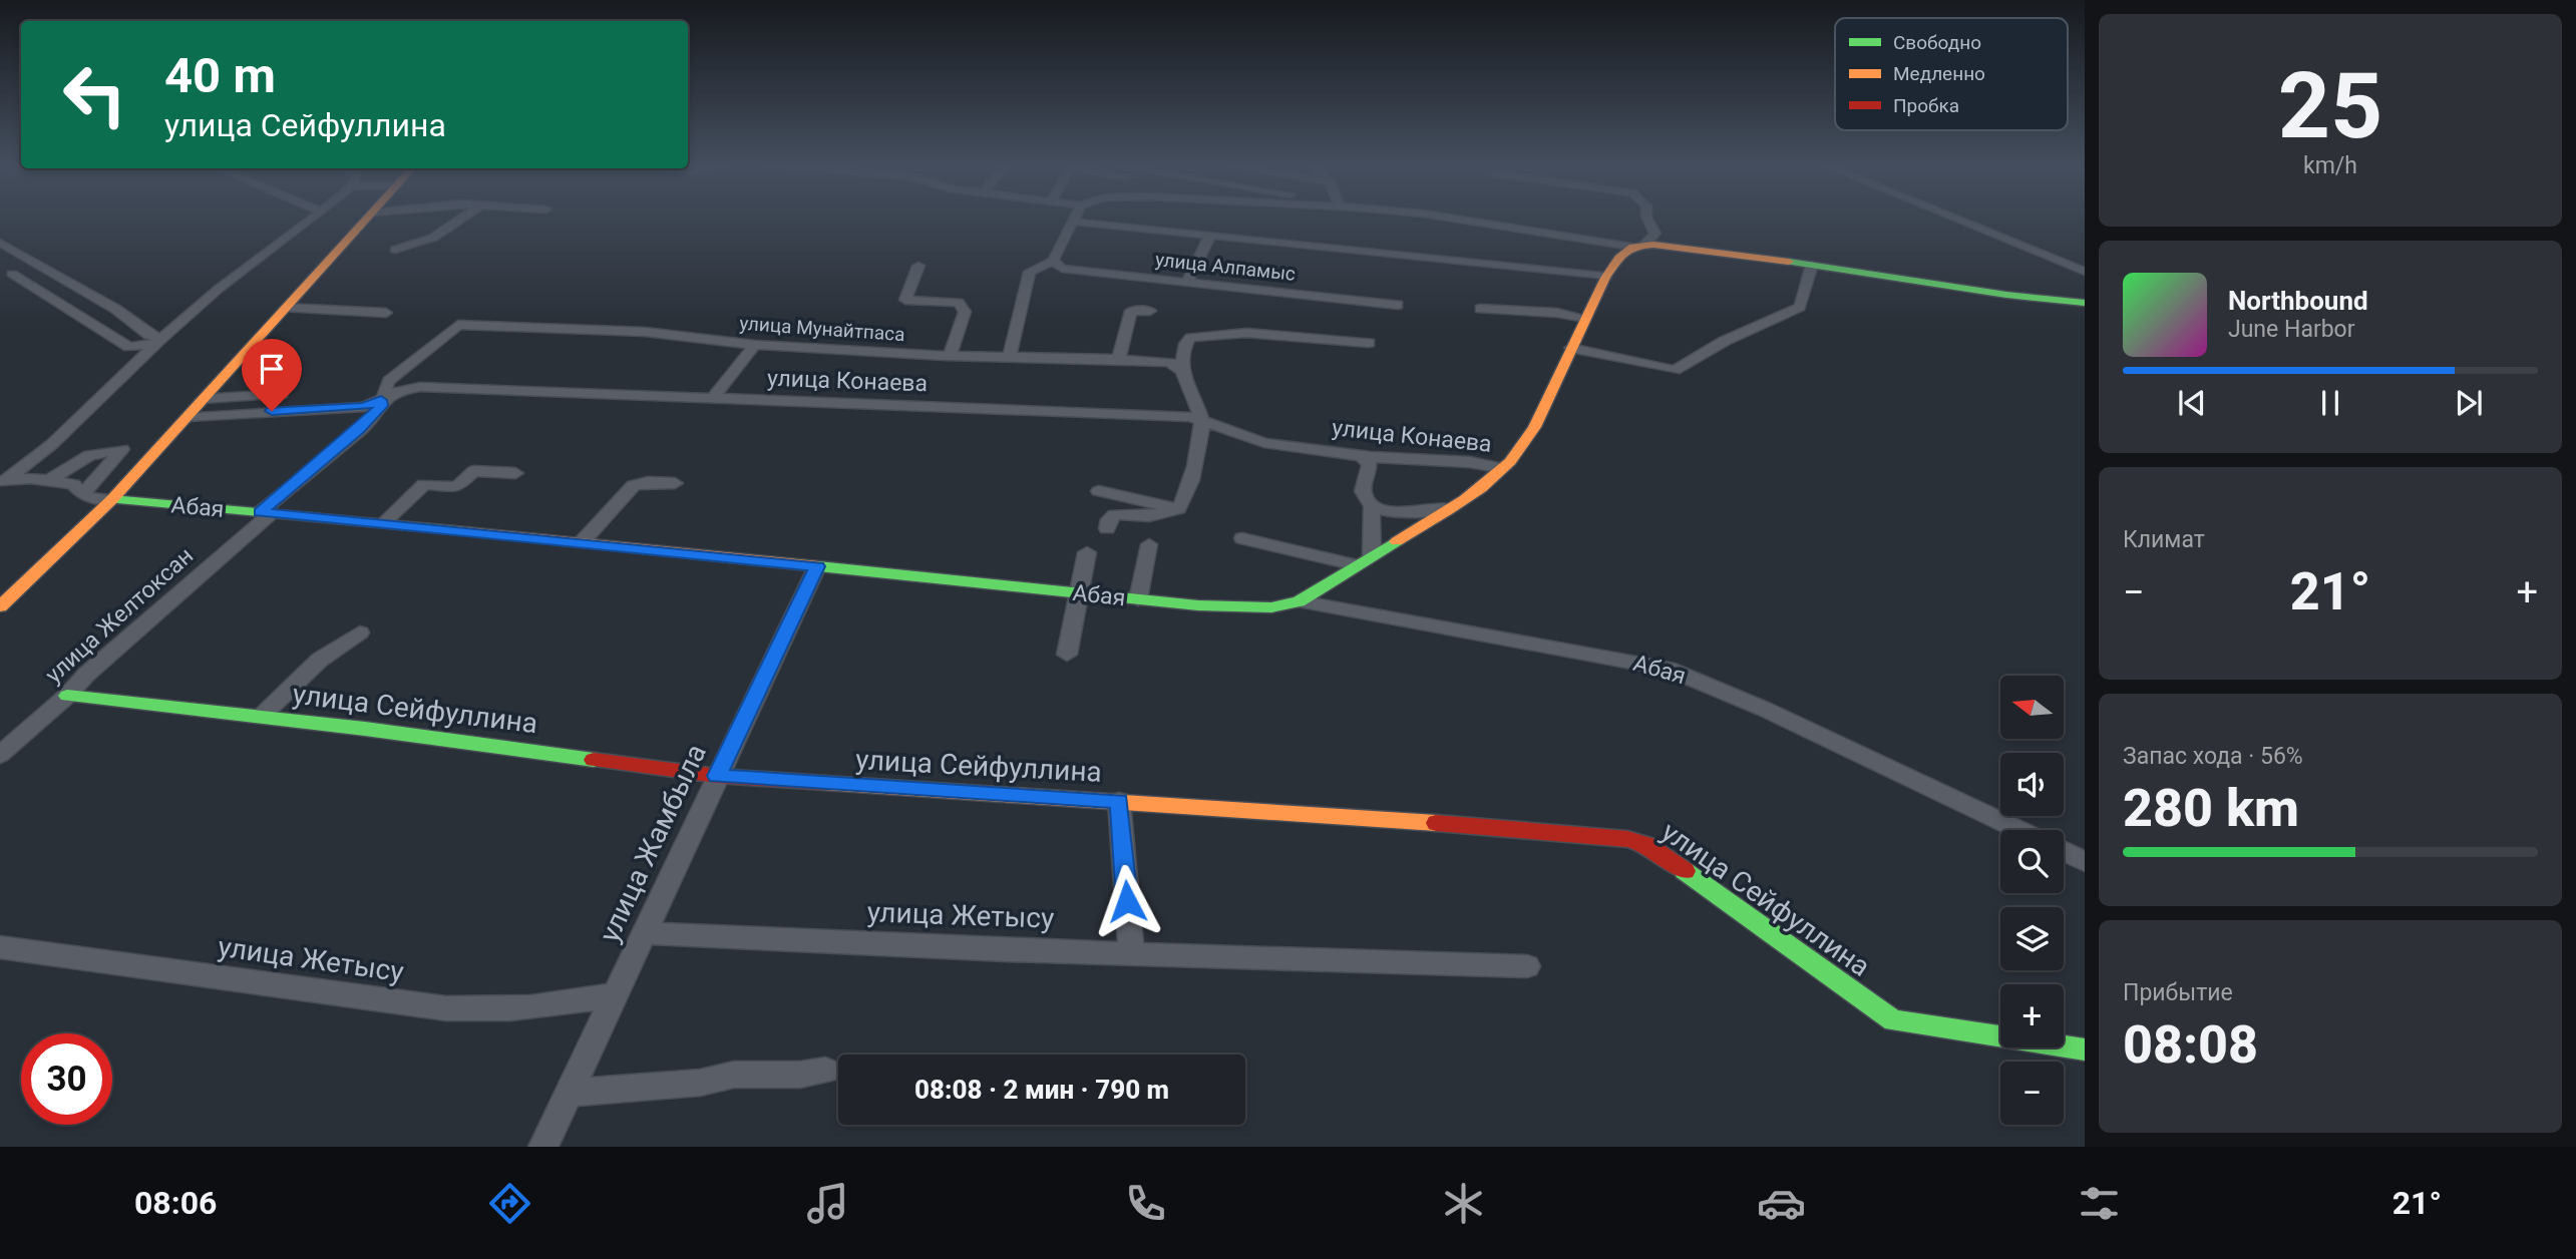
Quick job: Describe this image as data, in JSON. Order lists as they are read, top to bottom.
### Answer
{
  "streets": {
    "street": [
      "улица Алпамыс",
      "улица Мунайтпаса",
      "улица Конаева",
      "Абая",
      "улица Желтоксан",
      "улица Сейфуллина",
      "улица Жамбыла",
      "улица Жетысу"
    ]
  },
  "crossings": [
    ["улица Мунайтпаса", "улица Желтоксан"],
    ["улица Конаева", "улица Желтоксан"],
    ["Абая", "улица Желтоксан"],
    ["Абая", "улица Жамбыла"],
    ["улица Желтоксан", "улица Сейфуллина"],
    ["улица Сейфуллина", "улица Жамбыла"],
    ["улица Жамбыла", "улица Жетысу"]
  ],
  "legend": ["Свободно", "Медленно", "Пробка"],
  "north": "left",
  "page": {
    "tile": [
      ["25", "km/h"],
      "Климат",
      ["Запас хода · 56%", "280 km"],
      ["Прибытие", "08:08"]
    ],
    "turn": ["40 m", "улица Сейфуллина"],
    "song": ["Northbound", "June Harbor"],
    "heat": ["−", "21°", "+"],
    "map_buttons": ["+", "−"],
    "limit": "30",
    "trip": "08:08 · 2 мин · 790 m",
    "tabs": ["08:06", "21°"]
  }
}
